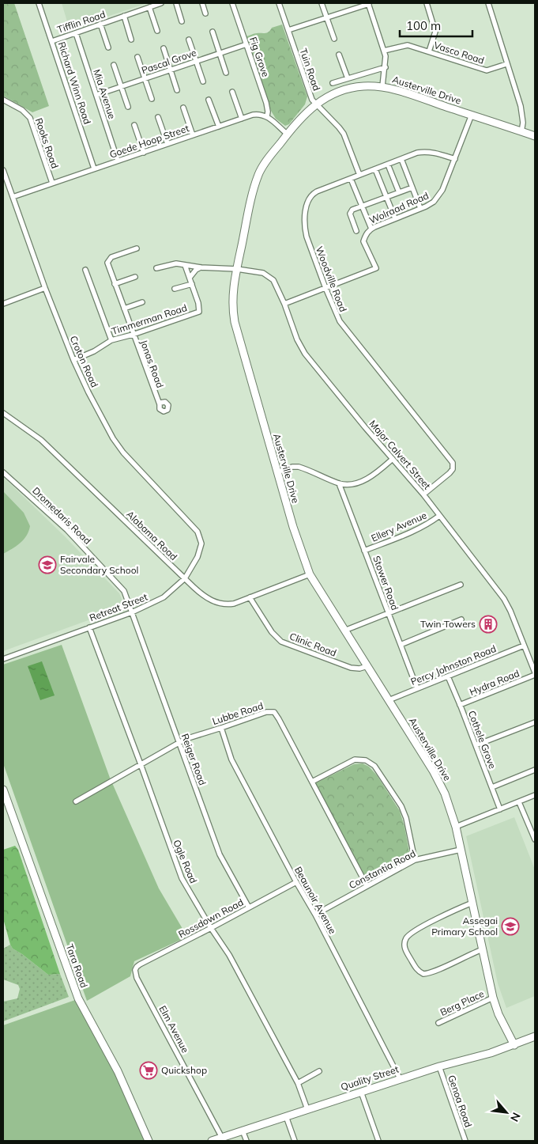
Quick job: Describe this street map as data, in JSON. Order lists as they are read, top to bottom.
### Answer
{
  "streets": {
    "street": [
      "Tifflin Road",
      "Vasco Road",
      "Fig Grove",
      "Pascal Grove",
      "Tuin Road",
      "Richard Winn Road",
      "Austerville Drive",
      "Mia Avenue",
      "Goede Hoop Street",
      "Rooks Road",
      "Wolraad Road",
      "Woodville Road",
      "Timmerman Road",
      "Croton Road",
      "Jonas Road",
      "Major Calvert Street",
      "Dromedaris Road",
      "Ellery Avenue",
      "Alabama Road",
      "Stower Road",
      "Retreat Street",
      "Clinic Road",
      "Percy Johnston Road",
      "Hydra Road",
      "Lubbe Road",
      "Cothele Grove",
      "Reiger Road",
      "Ogle Road",
      "Constantia Road",
      "Beaunoir Avenue",
      "Rossdown Road",
      "Tara Road",
      "Berg Place",
      "Elm Avenue",
      "Quality Street",
      "Genoa Road"
    ]
  },
  "crossings": [
    ["Tifflin Road", "Richard Winn Road"],
    ["Tifflin Road", "Mia Avenue"],
    ["Fig Grove", "Pascal Grove"],
    ["Fig Grove", "Goede Hoop Street"],
    ["Pascal Grove", "Mia Avenue"],
    ["Tuin Road", "Austerville Drive"],
    ["Tuin Road", "Woodville Road"],
    ["Richard Winn Road", "Goede Hoop Street"],
    ["Austerville Drive", "Wolraad Road"],
    ["Austerville Drive", "Major Calvert Street"],
    ["Austerville Drive", "Alabama Road"],
    ["Austerville Drive", "Clinic Road"],
    ["Austerville Drive", "Percy Johnston Road"],
    ["Austerville Drive", "Constantia Road"],
    ["Austerville Drive", "Berg Place"],
    ["Austerville Drive", "Quality Street"],
    ["Mia Avenue", "Goede Hoop Street"],
    ["Goede Hoop Street", "Rooks Road"],
    ["Goede Hoop Street", "Croton Road"],
    ["Wolraad Road", "Woodville Road"],
    ["Wolraad Road", "Major Calvert Street"],
    ["Woodville Road", "Major Calvert Street"],
    ["Timmerman Road", "Croton Road"],
    ["Timmerman Road", "Jonas Road"],
    ["Timmerman Road", "Major Calvert Street"],
    ["Croton Road", "Retreat Street"],
    ["Major Calvert Street", "Ellery Avenue"],
    ["Major Calvert Street", "Percy Johnston Road"],
    ["Major Calvert Street", "Hydra Road"],
    ["Dromedaris Road", "Retreat Street"],
    ["Dromedaris Road", "Reiger Road"],
    ["Ellery Avenue", "Stower Road"],
    ["Alabama Road", "Retreat Street"],
    ["Alabama Road", "Clinic Road"],
    ["Stower Road", "Percy Johnston Road"],
    ["Retreat Street", "Reiger Road"],
    ["Retreat Street", "Ogle Road"],
    ["Percy Johnston Road", "Cothele Grove"],
    ["Hydra Road", "Cothele Grove"],
    ["Lubbe Road", "Reiger Road"],
    ["Lubbe Road", "Ogle Road"],
    ["Lubbe Road", "Constantia Road"],
    ["Lubbe Road", "Beaunoir Avenue"],
    ["Reiger Road", "Rossdown Road"],
    ["Ogle Road", "Rossdown Road"],
    ["Ogle Road", "Quality Street"],
    ["Constantia Road", "Beaunoir Avenue"],
    ["Beaunoir Avenue", "Rossdown Road"],
    ["Beaunoir Avenue", "Quality Street"],
    ["Rossdown Road", "Elm Avenue"],
    ["Elm Avenue", "Quality Street"],
    ["Quality Street", "Genoa Road"]
  ],
  "places": {
    "school or university": ["Fairvale Secondary School", "Assegai Primary School"],
    "building": ["Twin Towers"],
    "supermarket": ["Quickshop"]
  },
  "scale_bar": "100 m",
  "north": "bottom right"
}
